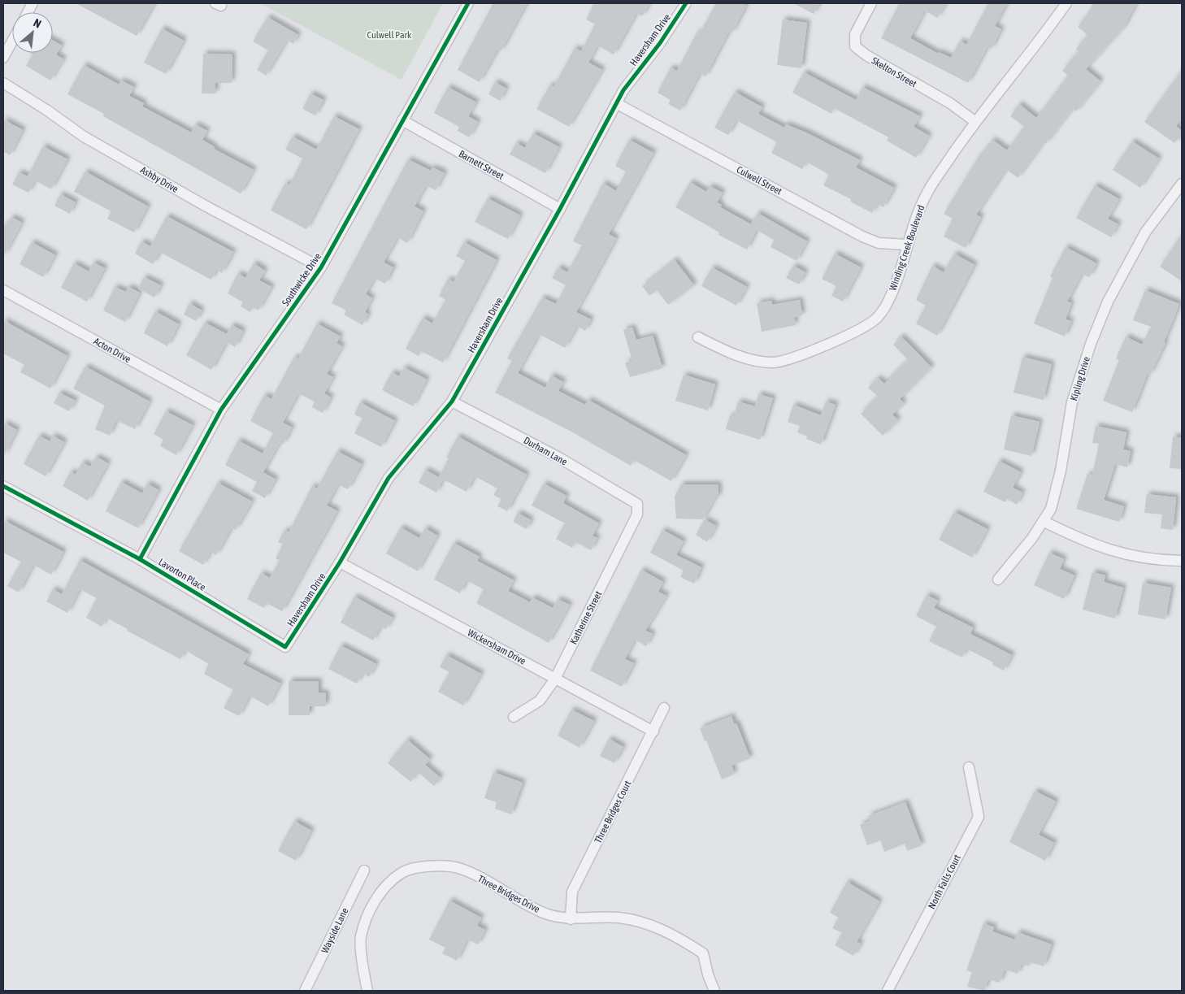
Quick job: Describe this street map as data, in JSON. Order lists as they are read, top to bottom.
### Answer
{
  "streets": {
    "street": [
      "Haversham Drive",
      "Skelton Street",
      "Barnett Street",
      "Ashby Drive",
      "Culwell Street",
      "Winding Creek Boulevard",
      "Southwicke Drive",
      "Acton Drive",
      "Kipling Drive",
      "Durham Lane",
      "Lavorton Place",
      "Katherine Street",
      "Wickersham Drive",
      "Three Bridges Court",
      "North Falls Court",
      "Three Bridges Drive",
      "Wayside Lane"
    ]
  },
  "crossings": [
    ["Haversham Drive", "Barnett Street"],
    ["Haversham Drive", "Culwell Street"],
    ["Haversham Drive", "Durham Lane"],
    ["Haversham Drive", "Lavorton Place"],
    ["Haversham Drive", "Wickersham Drive"],
    ["Skelton Street", "Winding Creek Boulevard"],
    ["Barnett Street", "Southwicke Drive"],
    ["Ashby Drive", "Southwicke Drive"],
    ["Culwell Street", "Winding Creek Boulevard"],
    ["Southwicke Drive", "Acton Drive"],
    ["Southwicke Drive", "Lavorton Place"],
    ["Durham Lane", "Katherine Street"],
    ["Katherine Street", "Wickersham Drive"],
    ["Wickersham Drive", "Three Bridges Court"],
    ["Three Bridges Court", "Three Bridges Drive"]
  ],
  "parks": ["Culwell Park"],
  "north": "top right"
}
